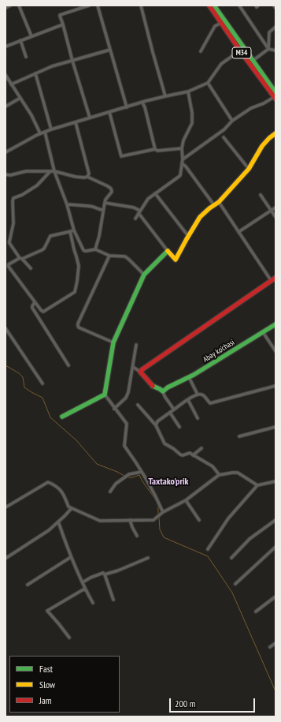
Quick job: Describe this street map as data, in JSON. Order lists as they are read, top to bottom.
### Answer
{
  "streets": {
    "street": ["M34", "Abay ko'chasi"]
  },
  "districts": ["Taxtako'prik"],
  "legend": ["Fast", "Slow", "Jam"],
  "scale_bar": "200 m"
}
